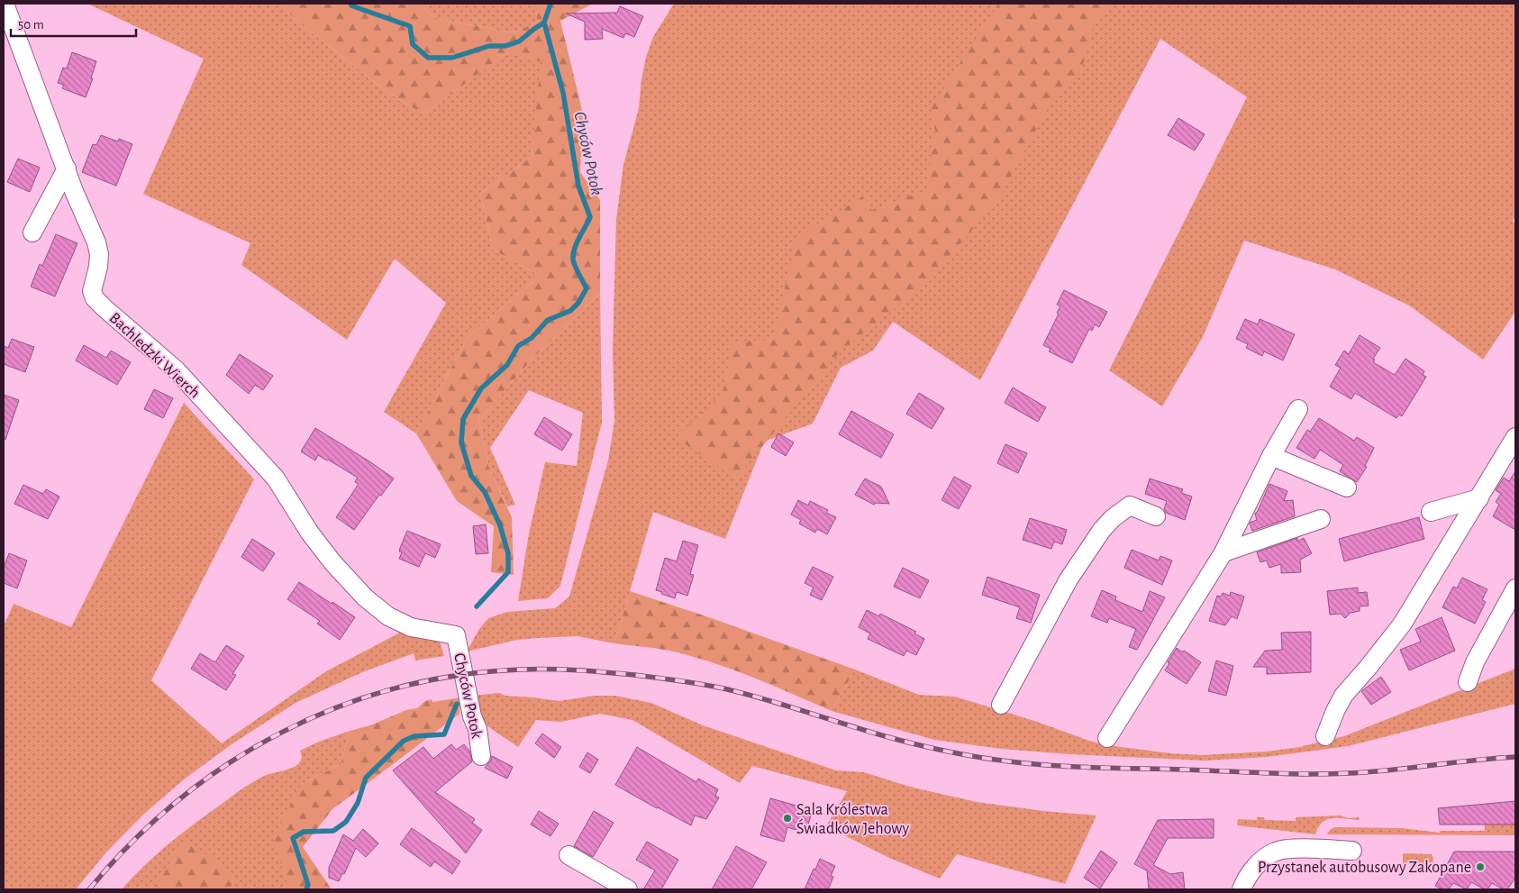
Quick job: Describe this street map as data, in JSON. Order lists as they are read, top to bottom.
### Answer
{
  "streets": {
    "street": ["Bachledzki Wierch", "Chyców Potok"]
  },
  "crossings": [
    ["Bachledzki Wierch", "Chyców Potok"]
  ],
  "water": ["Chyców Potok"],
  "places": ["Sala Królestwa Świadków Jehowy", "Przystanek autobusowy Zakopane"],
  "scale_bar": "50 m"
}
